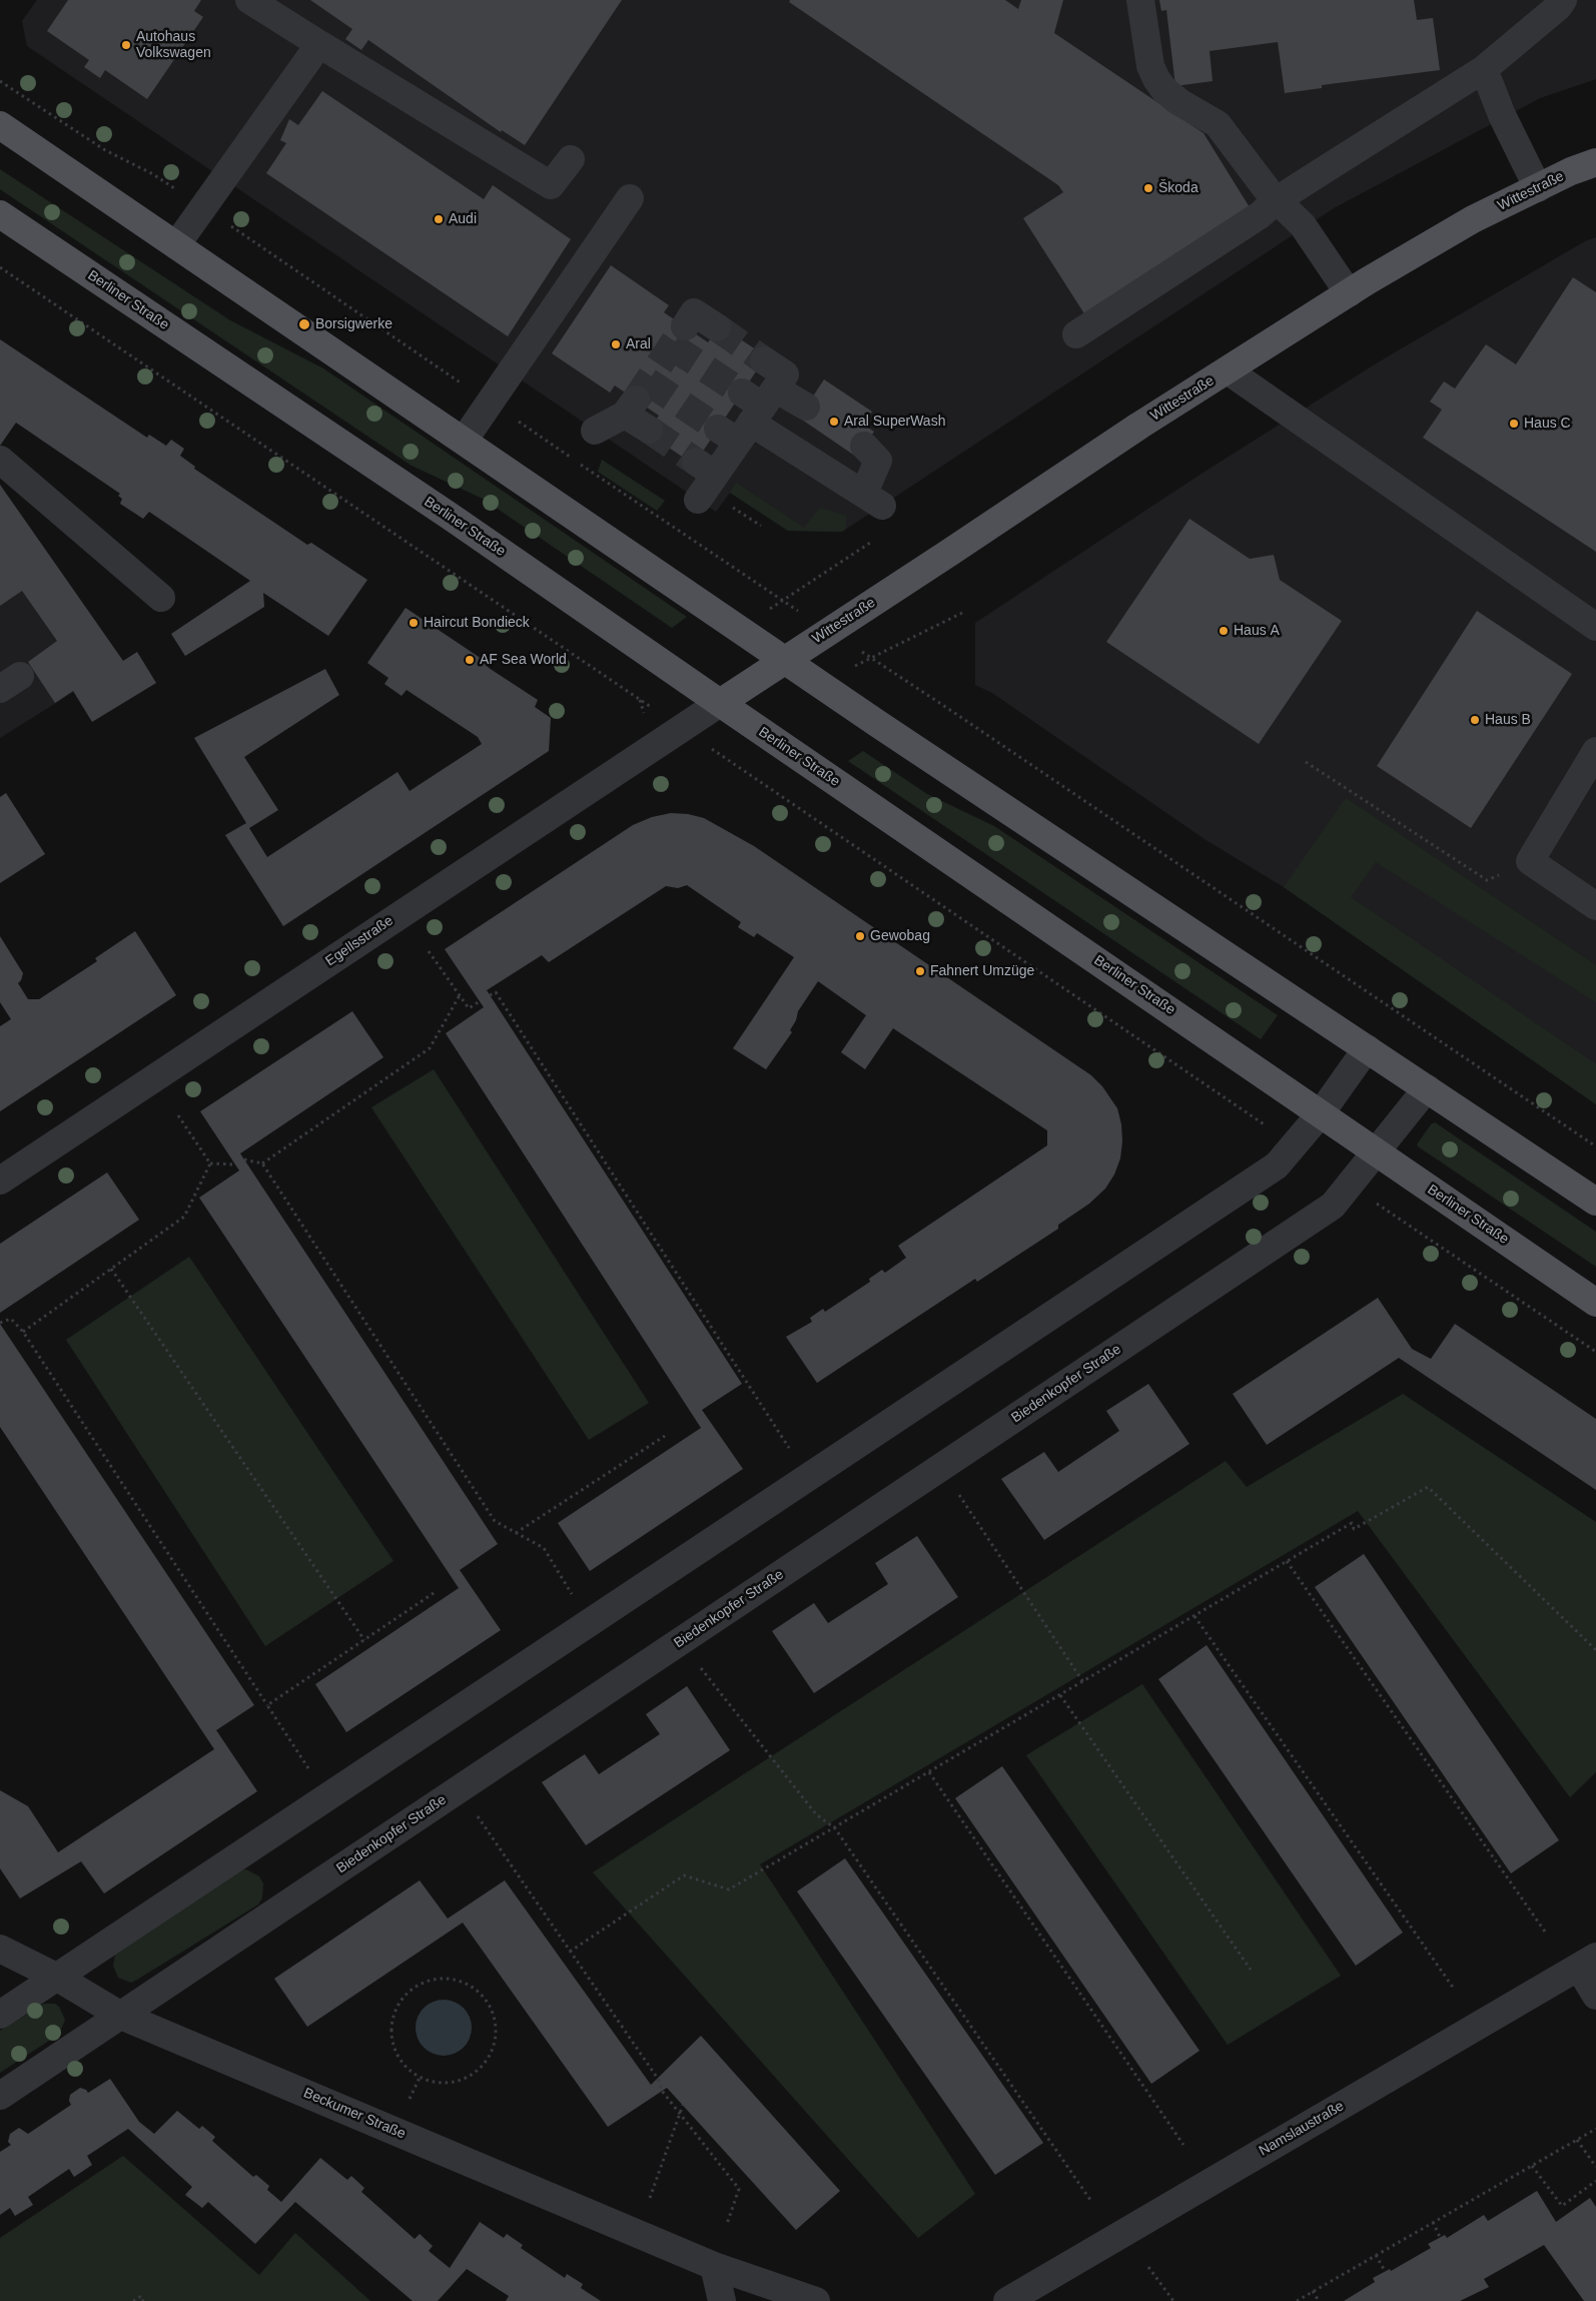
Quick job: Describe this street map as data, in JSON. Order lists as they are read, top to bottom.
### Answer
{
  "streets": {
    "main road": ["Wittestraße", "Berliner Straße"],
    "street": [
      "Egellsstraße",
      "Biedenkopfer Straße",
      "Beckumer Straße",
      "Namslaustraße"
    ]
  },
  "crossings": [
    ["Wittestraße", "Berliner Straße"],
    ["Wittestraße", "Egellsstraße"],
    ["Berliner Straße", "Egellsstraße"],
    ["Berliner Straße", "Biedenkopfer Straße"],
    ["Biedenkopfer Straße", "Beckumer Straße"]
  ],
  "places": [
    "Autohaus Volkswagen",
    "Škoda",
    "Audi",
    "Borsigwerke",
    "Aral",
    "Aral SuperWash",
    "Haus C",
    "Haircut Bondieck",
    "Haus A",
    "AF Sea World",
    "Haus B",
    "Gewobag",
    "Fahnert Umzüge"
  ]
}
